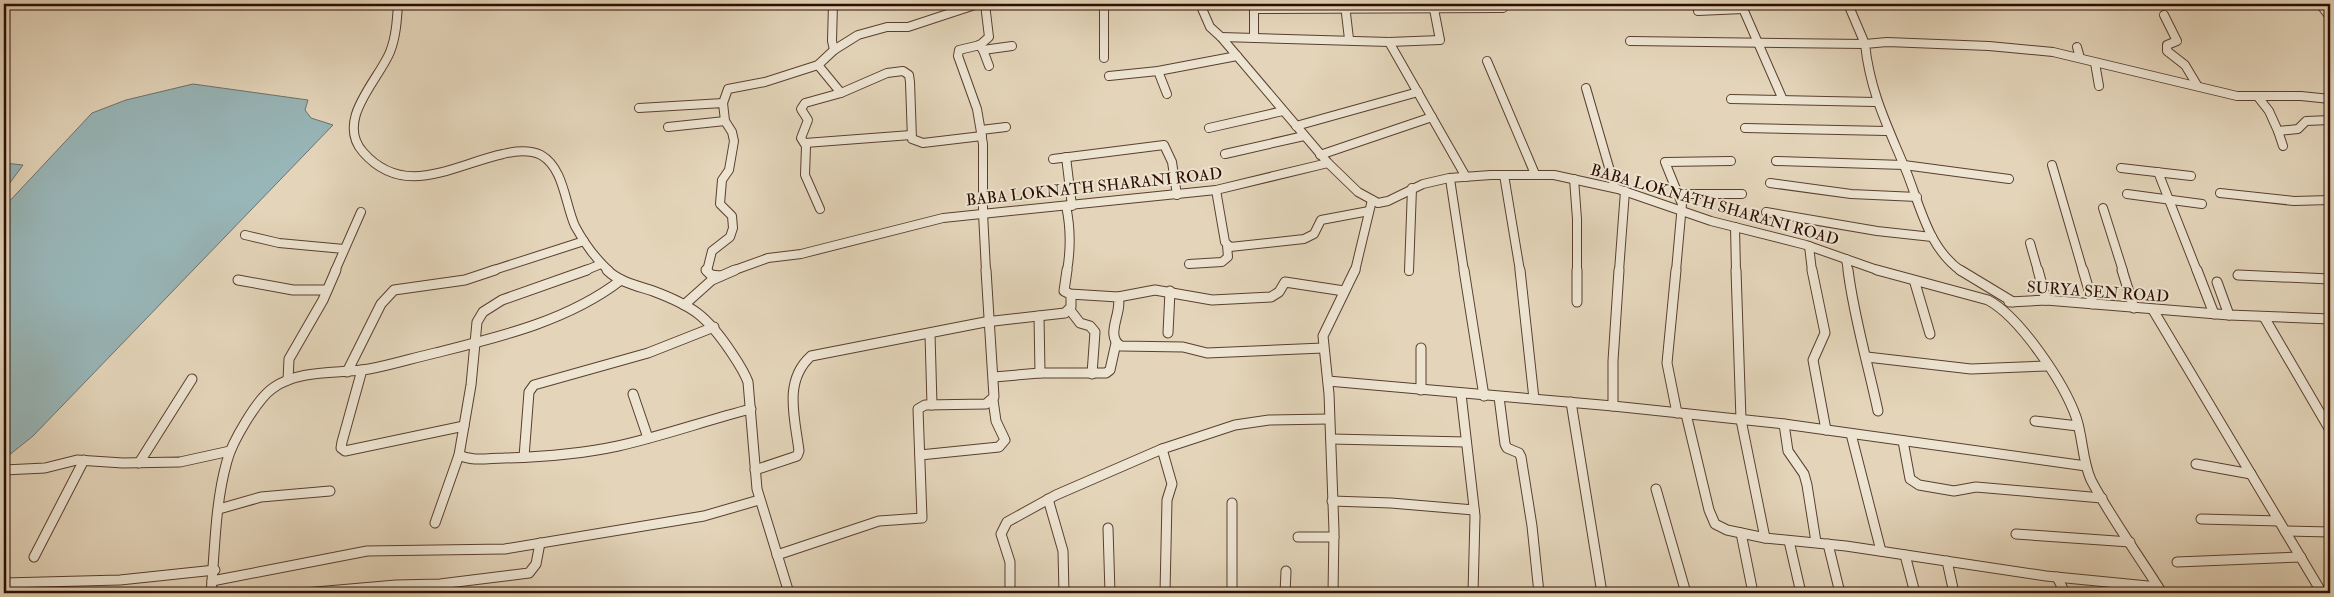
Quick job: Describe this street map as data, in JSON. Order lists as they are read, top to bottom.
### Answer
{
  "streets": {
    "street": ["BABA LOKNATH SHARANI ROAD", "SURYA SEN ROAD"]
  },
  "crossings": [
    ["BABA LOKNATH SHARANI ROAD", "SURYA SEN ROAD"]
  ]
}
